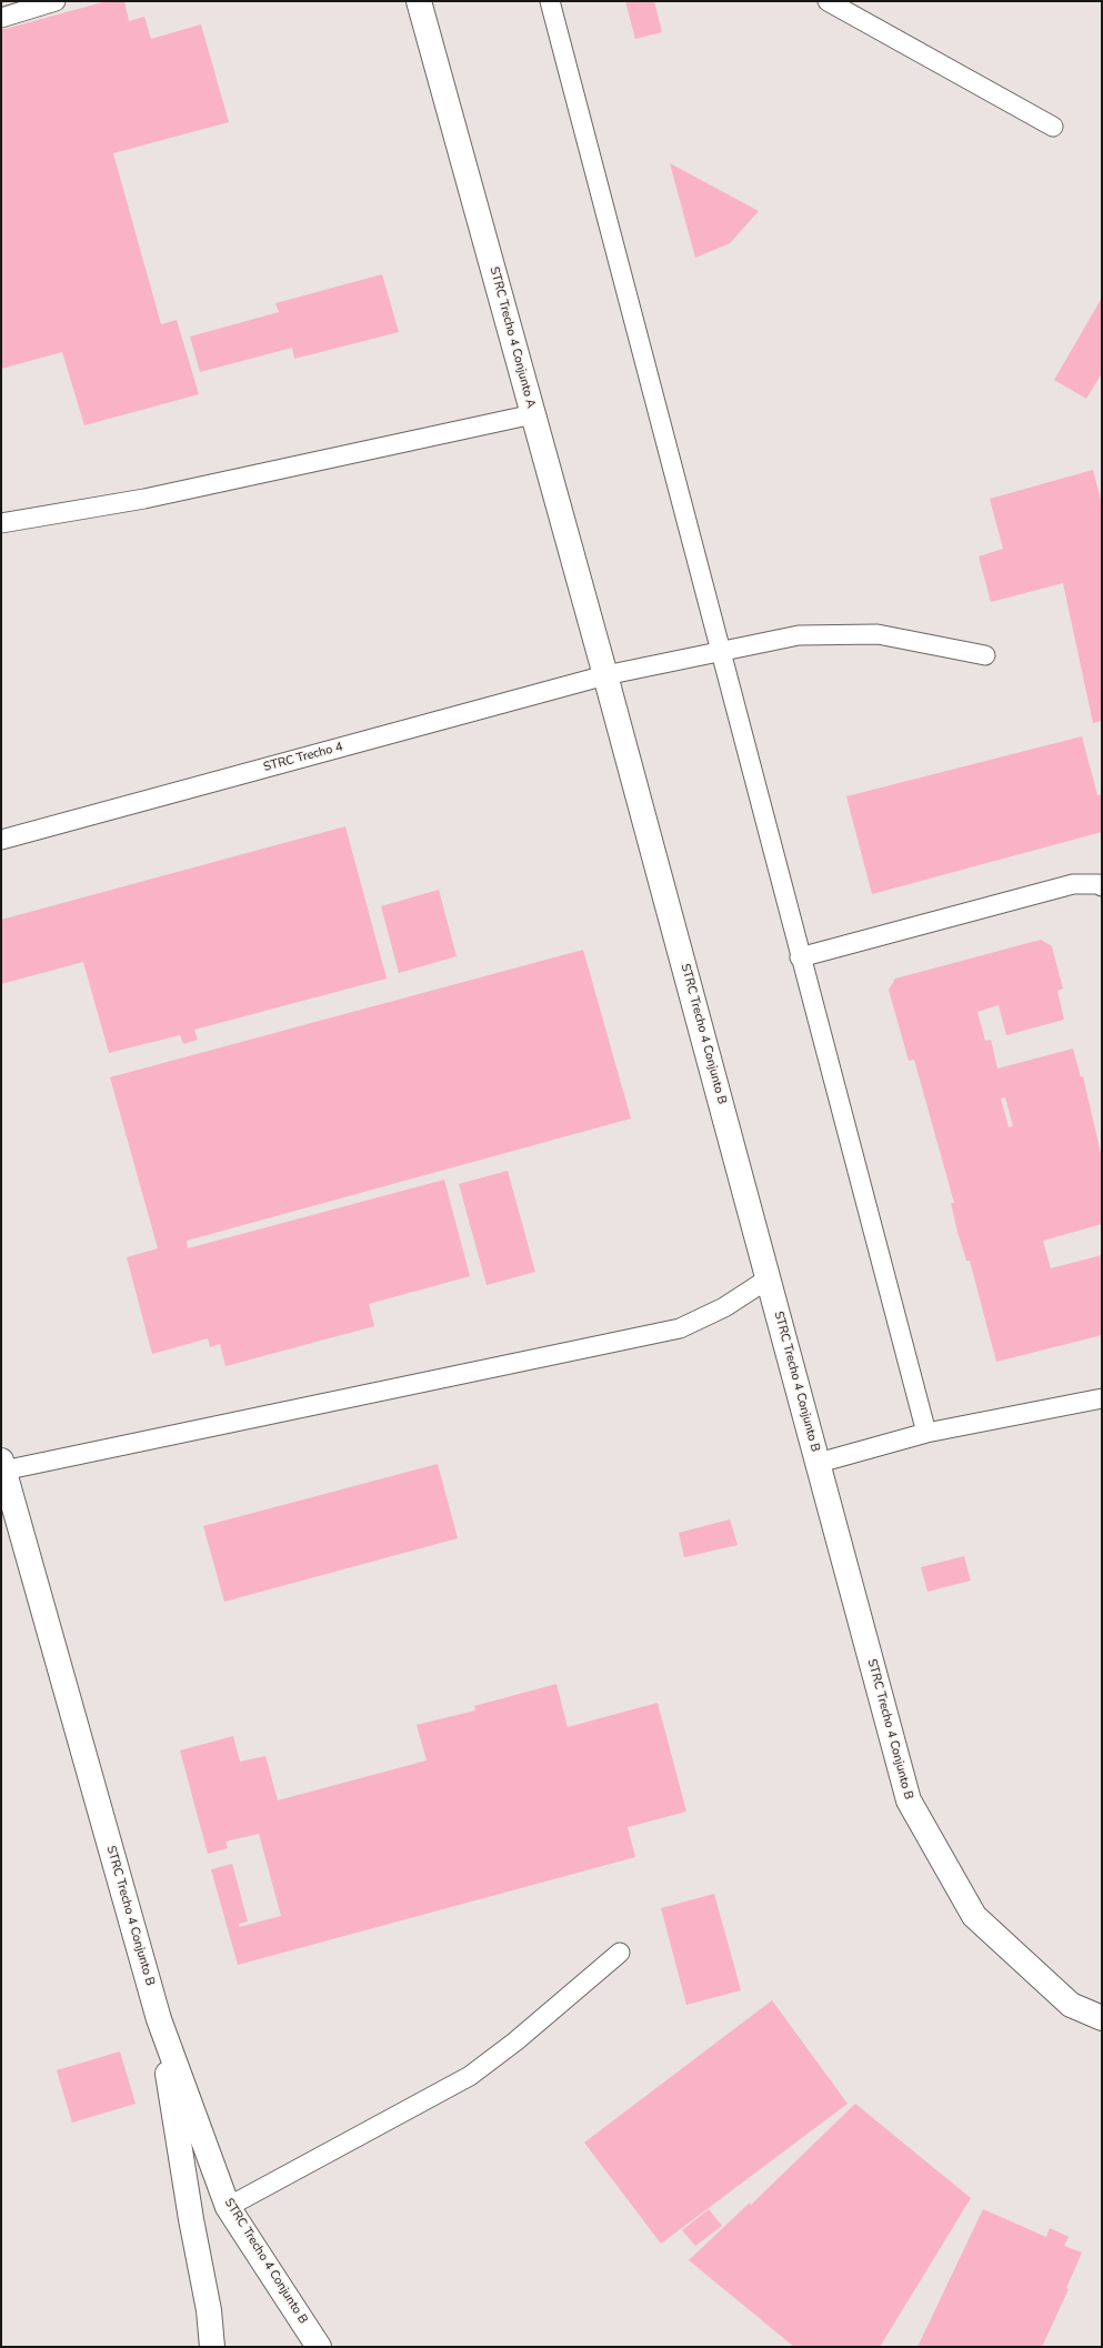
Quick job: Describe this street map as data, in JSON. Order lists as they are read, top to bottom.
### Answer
{
  "streets": {
    "street": ["STRC Trecho 4 Conjunto A", "STRC Trecho 4 Conjunto B"],
    "lane": ["STRC Trecho 4"]
  },
  "crossings": [
    ["STRC Trecho 4 Conjunto A", "STRC Trecho 4"],
    ["STRC Trecho 4 Conjunto A", "STRC Trecho 4 Conjunto B"],
    ["STRC Trecho 4", "STRC Trecho 4 Conjunto B"]
  ]
}
